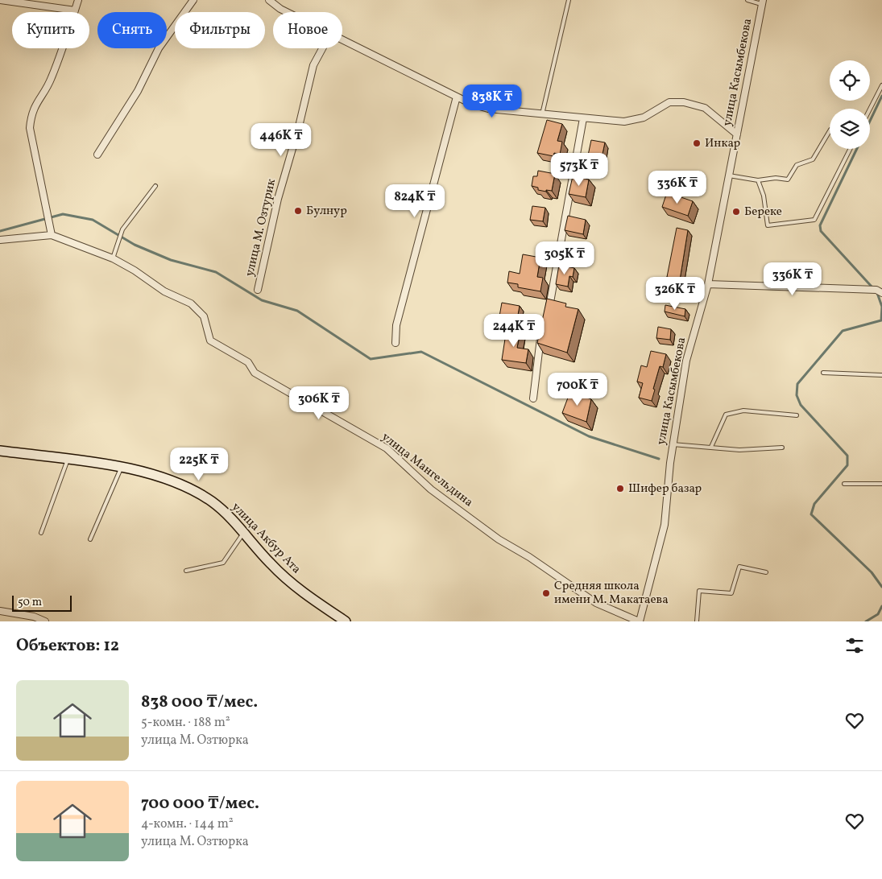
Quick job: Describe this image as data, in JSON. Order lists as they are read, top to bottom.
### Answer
{
  "streets": {
    "main road": ["улица Акбур Ата"],
    "street": ["улица Касымбекова", "улица М. Озтурик", "улица Мангельдина"]
  },
  "crossings": [
    ["улица Касымбекова", "улица Мангельдина"]
  ],
  "places": [
    "Инкар",
    "Булнур",
    "Береке",
    "Шифер базар",
    "Средняя школа имени М. Макатаева"
  ],
  "scale_bar": "50 m",
  "page": {
    "chip": [
      "Купить",
      "Снять",
      "Фильтры",
      "Новое"
    ],
    "price": [
      "838K ₸",
      "446K ₸",
      "573K ₸",
      "336K ₸",
      "824K ₸",
      "305K ₸",
      "336K ₸",
      "326K ₸",
      "244K ₸",
      "700K ₸",
      "306K ₸",
      "225K ₸"
    ],
    "scale": "50 m",
    "heading": "Объектов: 12",
    "list": [
      {
        "name": "838 000 ₸/мес.",
        "note": "5-комн. · 188 m² · улица М. Озтюрка"
      },
      {
        "name": "700 000 ₸/мес.",
        "note": "4-комн. · 144 m² · улица М. Озтюрка"
      }
    ]
  }
}
